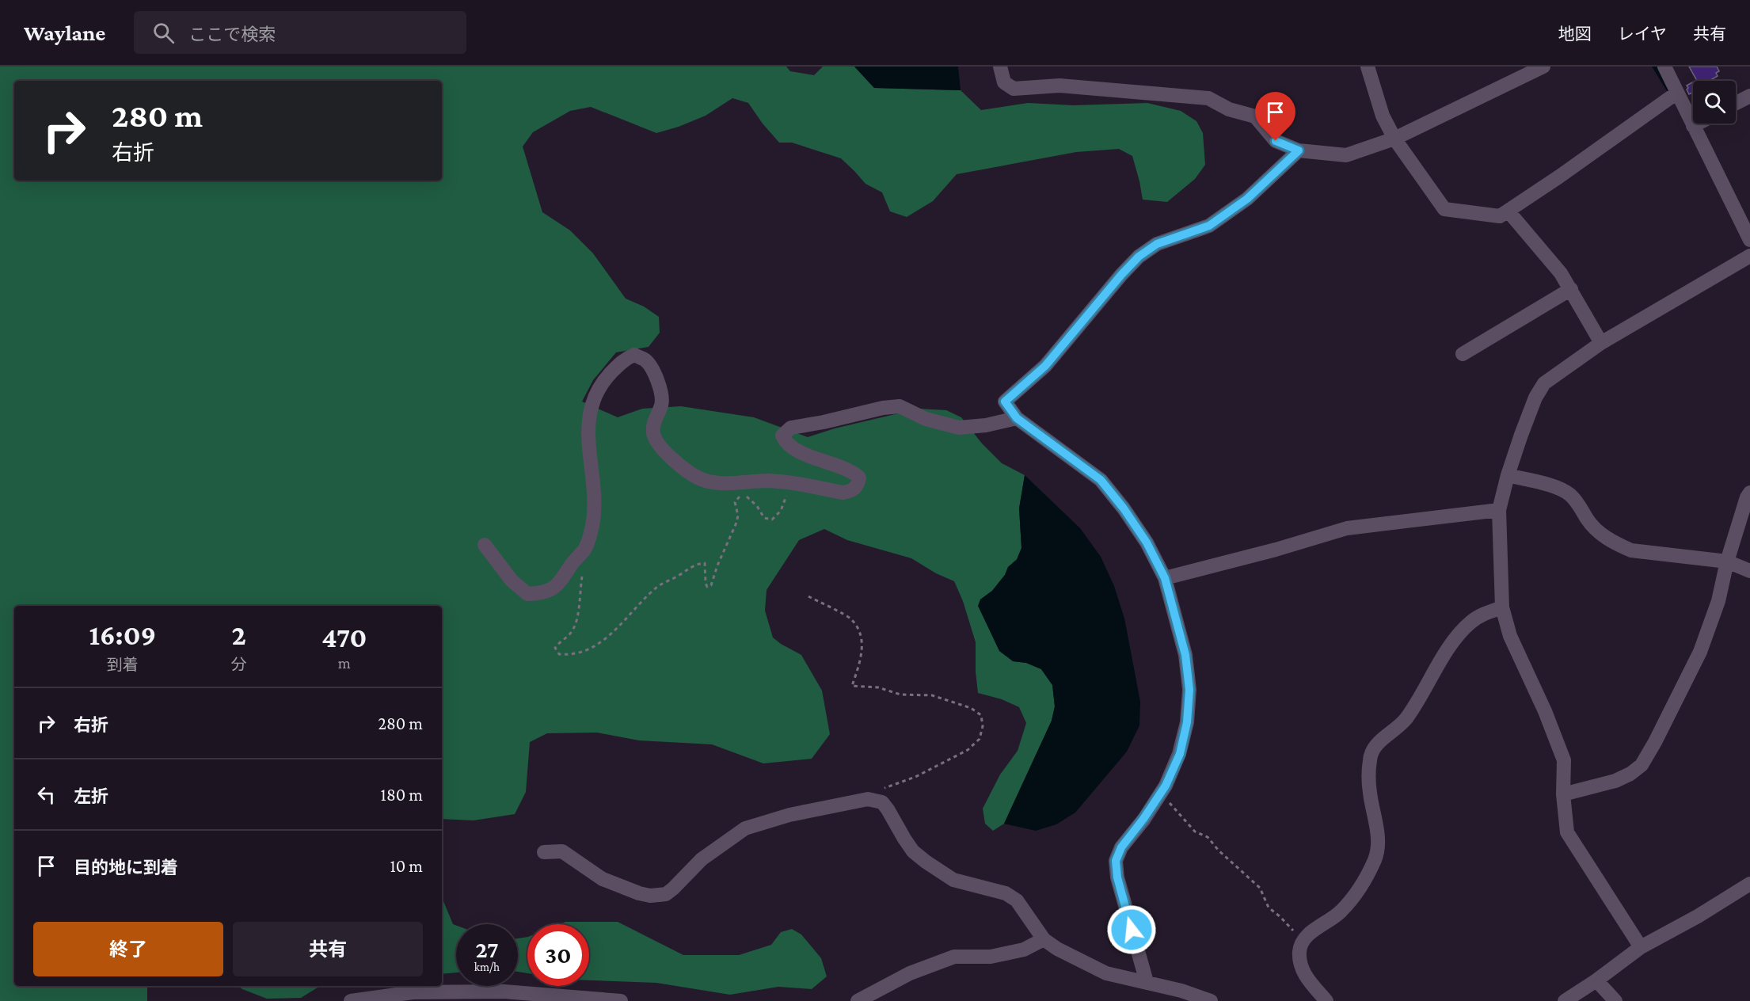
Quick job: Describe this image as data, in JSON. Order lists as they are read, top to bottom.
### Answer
{
  "page": {
    "header": "Waylane",
    "search": "ここで検索",
    "nav": ["地図", "レイヤ", "共有"],
    "turn": ["280 m", "右折"],
    "eta": [
      "16:09",
      "到着",
      "2",
      "分",
      "470",
      "m"
    ],
    "list": [
      {
        "name": "右折",
        "value": "280 m"
      },
      {
        "name": "左折",
        "value": "180 m"
      },
      {
        "name": "目的地に到着",
        "value": "10 m"
      }
    ],
    "buttons": ["終了", "共有"],
    "speed": "27 km/h",
    "limit": "30"
  }
}
